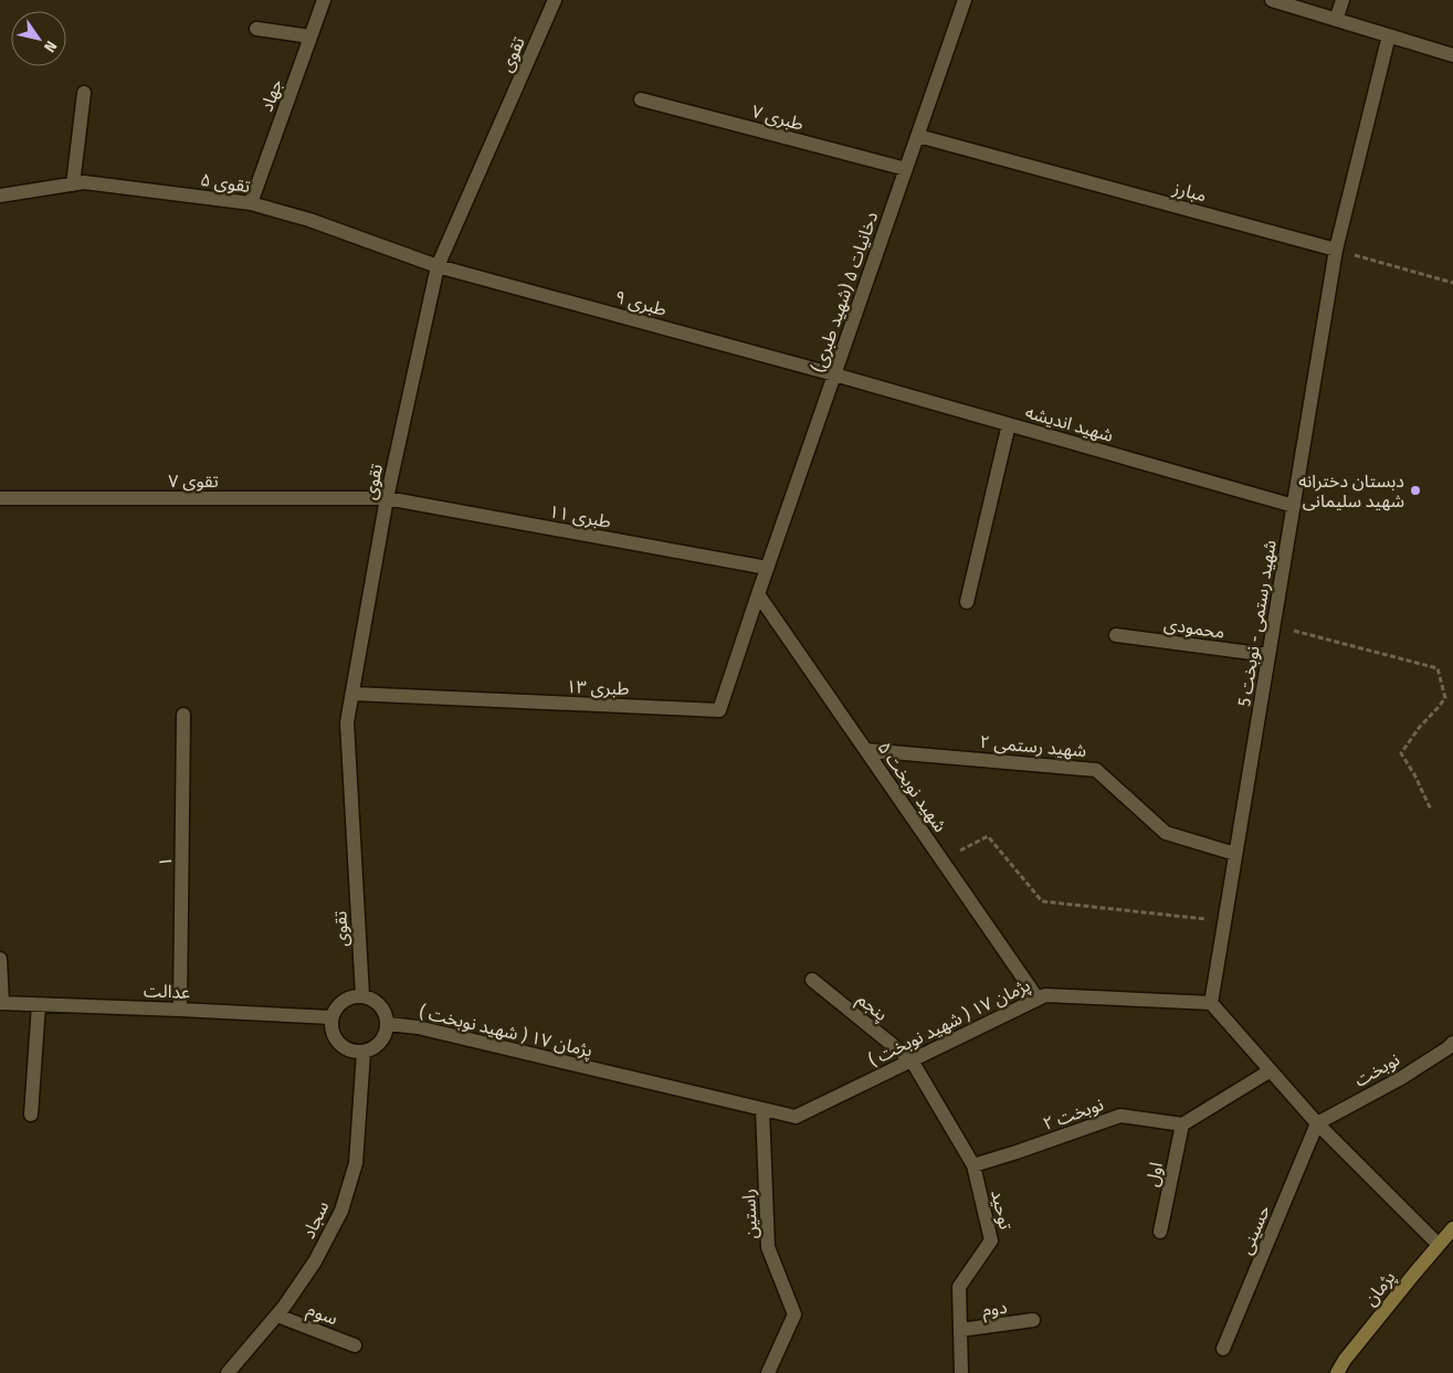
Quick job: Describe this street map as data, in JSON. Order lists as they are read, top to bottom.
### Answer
{
  "streets": {
    "main road": ["پژمان"],
    "street": [
      "تقوی",
      "جهاد",
      "طبری ۷",
      "تقوی ۵",
      "مبارز",
      "دخانیات ۵ (شهید طبری)",
      "طبری ۹",
      "شهید اندیشه",
      "تقوی ۷",
      "طبری ۱۱",
      "شهید رستمی - نوبخت 5",
      "محمودی",
      "طبری ۱۳",
      "شهید رستمی ۲",
      "شهید نوبخت ۵",
      "۱",
      "عدالت",
      "پنجم",
      "پژمان ۱۷ ( شهید نوبخت )",
      "نوبخت",
      "نوبخت ۲",
      "اول",
      "توحید",
      "راستین",
      "سجاد",
      "حسینی",
      "دوم",
      "سوم"
    ]
  },
  "crossings": [
    ["تقوی", "تقوی ۵"],
    ["تقوی", "طبری ۹"],
    ["تقوی", "تقوی ۷"],
    ["تقوی", "طبری ۱۱"],
    ["تقوی", "طبری ۱۳"],
    ["تقوی", "عدالت"],
    ["تقوی", "پژمان ۱۷ ( شهید نوبخت )"],
    ["تقوی", "سجاد"],
    ["جهاد", "تقوی ۵"],
    ["طبری ۷", "دخانیات ۵ (شهید طبری)"],
    ["تقوی ۵", "طبری ۹"],
    ["مبارز", "دخانیات ۵ (شهید طبری)"],
    ["مبارز", "شهید رستمی - نوبخت 5"],
    ["دخانیات ۵ (شهید طبری)", "طبری ۹"],
    ["دخانیات ۵ (شهید طبری)", "شهید اندیشه"],
    ["دخانیات ۵ (شهید طبری)", "طبری ۱۱"],
    ["دخانیات ۵ (شهید طبری)", "طبری ۱۳"],
    ["دخانیات ۵ (شهید طبری)", "شهید نوبخت ۵"],
    ["طبری ۹", "شهید اندیشه"],
    ["شهید اندیشه", "شهید رستمی - نوبخت 5"],
    ["تقوی ۷", "طبری ۱۱"],
    ["شهید رستمی - نوبخت 5", "محمودی"],
    ["شهید رستمی - نوبخت 5", "شهید رستمی ۲"],
    ["شهید رستمی - نوبخت 5", "پژمان ۱۷ ( شهید نوبخت )"],
    ["طبری ۱۳", "شهید نوبخت ۵"],
    ["شهید رستمی ۲", "شهید نوبخت ۵"],
    ["شهید نوبخت ۵", "پژمان ۱۷ ( شهید نوبخت )"],
    ["۱", "عدالت"],
    ["عدالت", "پژمان ۱۷ ( شهید نوبخت )"],
    ["عدالت", "سجاد"],
    ["پنجم", "پژمان ۱۷ ( شهید نوبخت )"],
    ["پنجم", "توحید"],
    ["پژمان ۱۷ ( شهید نوبخت )", "توحید"],
    ["پژمان ۱۷ ( شهید نوبخت )", "راستین"],
    ["پژمان ۱۷ ( شهید نوبخت )", "سجاد"],
    ["نوبخت", "حسینی"],
    ["نوبخت ۲", "اول"],
    ["نوبخت ۲", "توحید"],
    ["توحید", "دوم"],
    ["سجاد", "سوم"]
  ],
  "places": ["دبستان دخترانه شهید سلیمانی"],
  "north": "bottom right"
}
